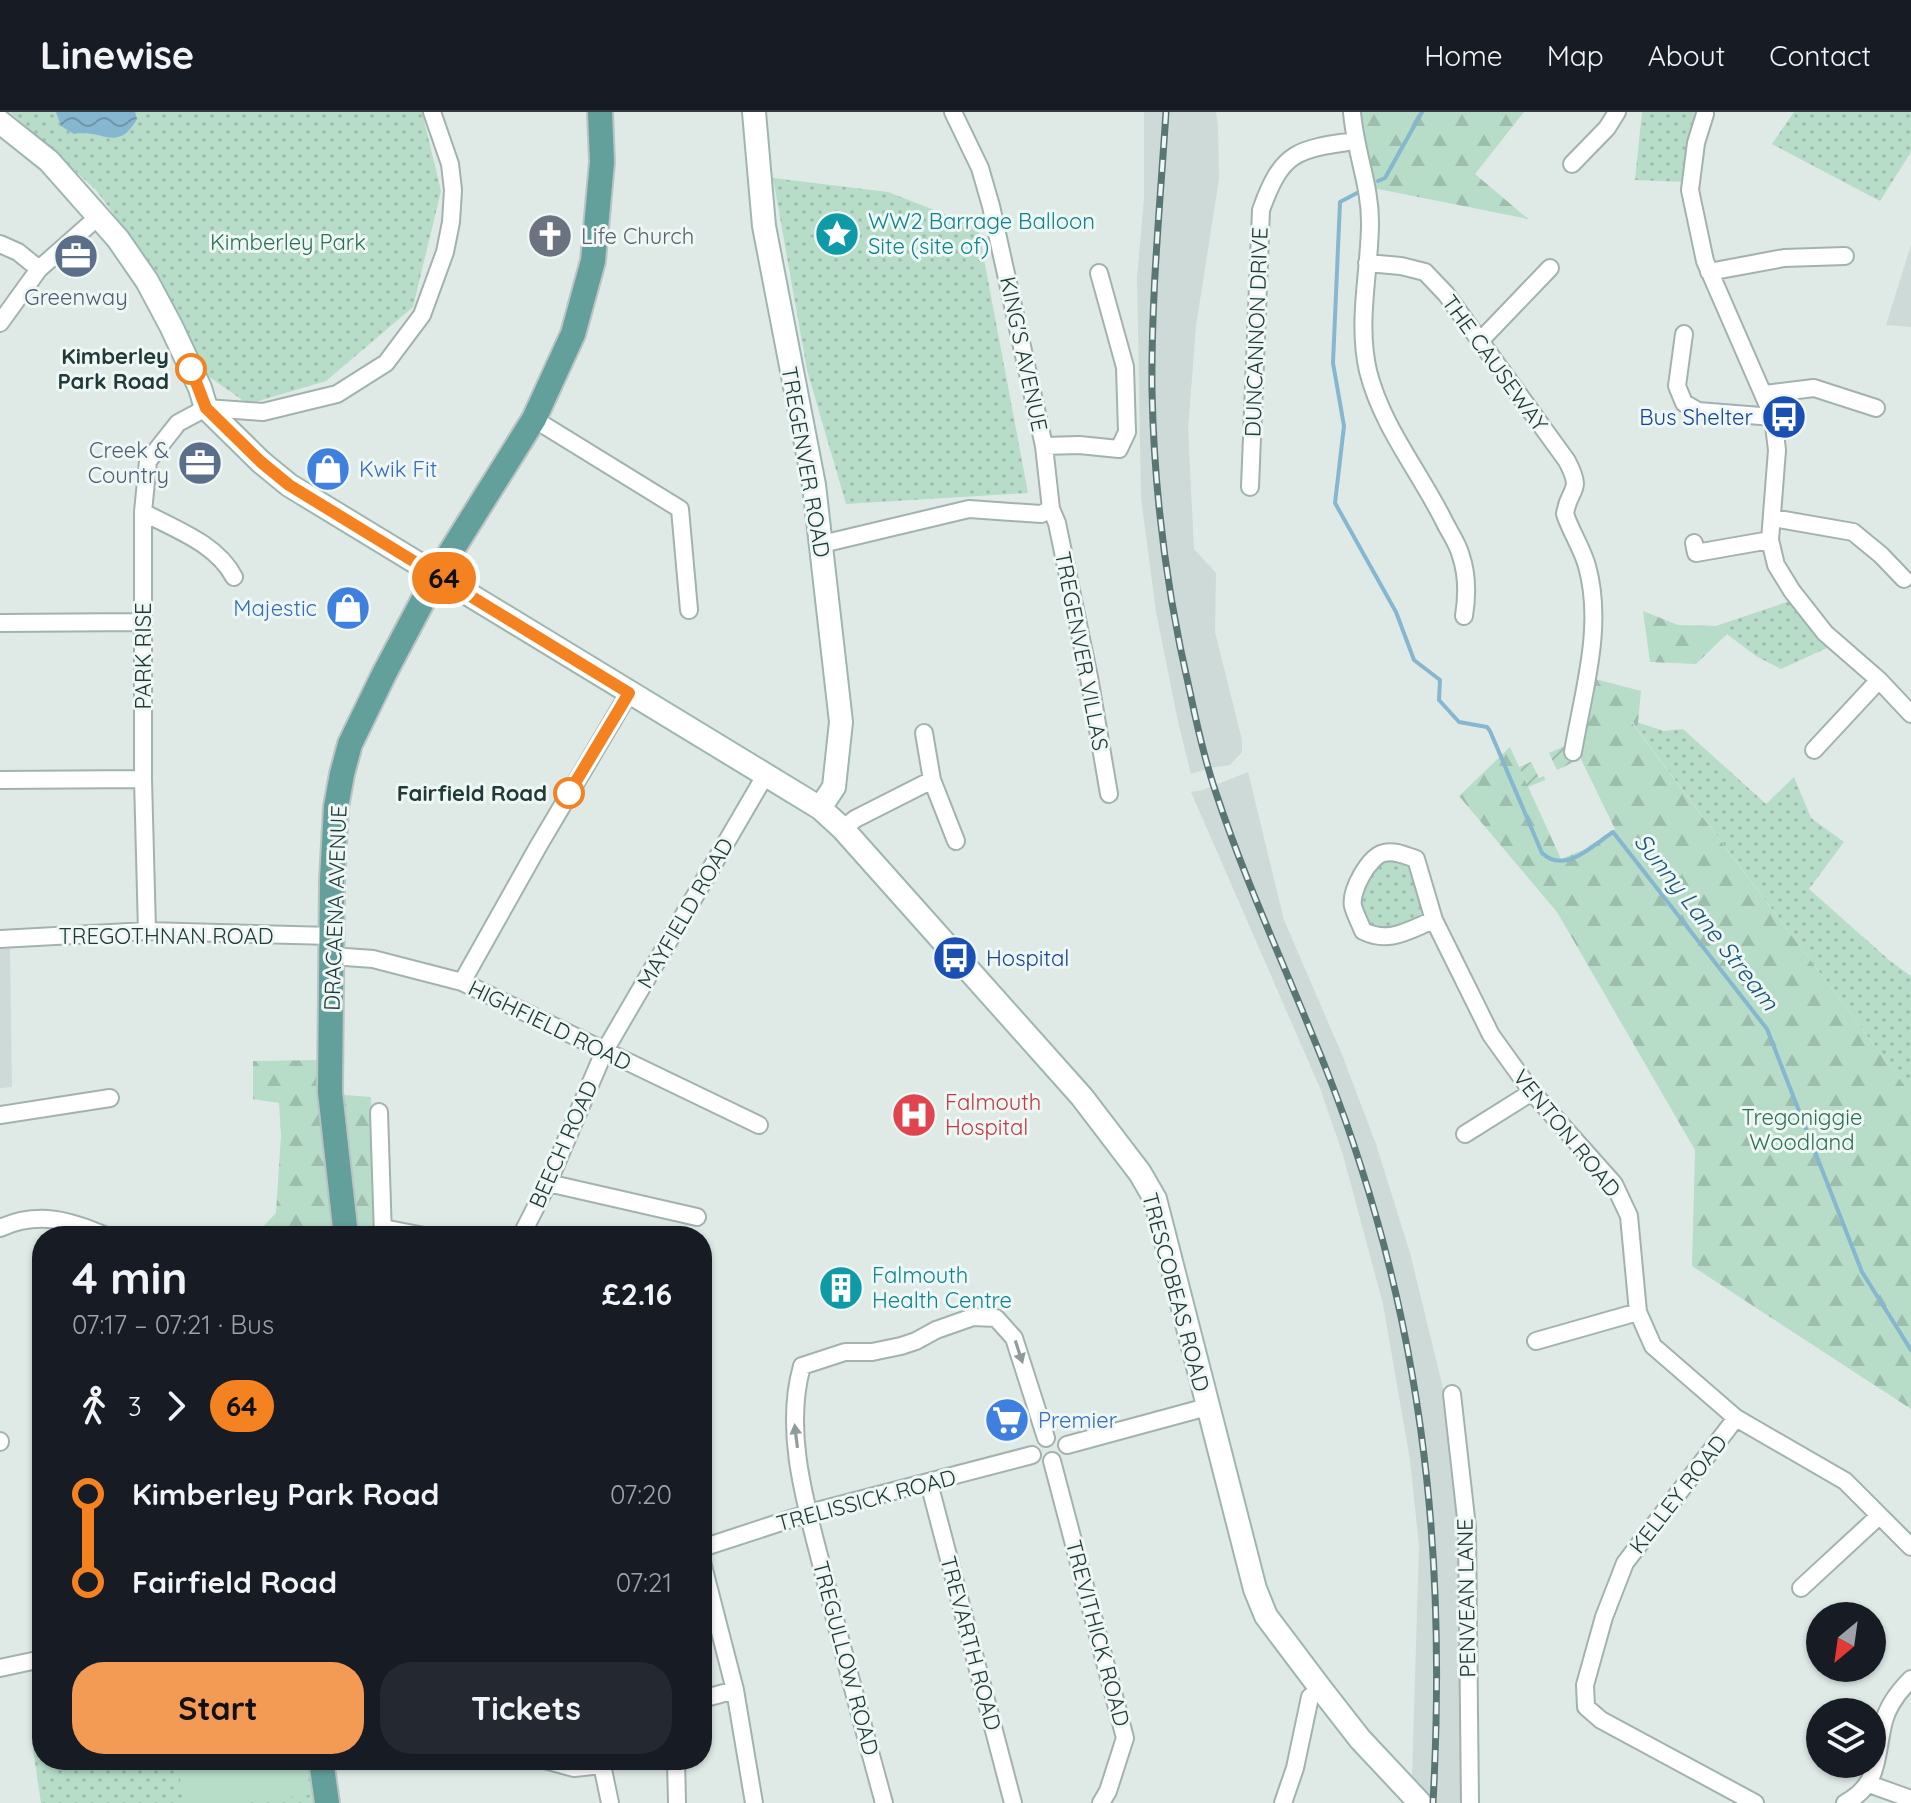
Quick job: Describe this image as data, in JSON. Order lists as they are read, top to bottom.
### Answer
{
  "streets": {
    "main road": ["DRACAENA AVENUE"],
    "street": [
      "DUNCANNON DRIVE",
      "KING'S AVENUE",
      "THE CAUSEWAY",
      "TREGENVER ROAD",
      "TREGENVER VILLAS",
      "PARK RISE",
      "MAYFIELD ROAD",
      "TREGOTHNAN ROAD",
      "HIGHFIELD ROAD",
      "VENTON ROAD",
      "BEECH ROAD",
      "TRESCOBEAS ROAD",
      "KELLEY ROAD",
      "TRELISSICK ROAD",
      "PENVEAN LANE",
      "TREVITHICK ROAD",
      "TREVARTH ROAD",
      "TREGULLOW ROAD"
    ]
  },
  "crossings": [
    ["KING'S AVENUE", "TREGENVER VILLAS"],
    ["PARK RISE", "TREGOTHNAN ROAD"],
    ["DRACAENA AVENUE", "TREGOTHNAN ROAD"],
    ["DRACAENA AVENUE", "HIGHFIELD ROAD"],
    ["MAYFIELD ROAD", "HIGHFIELD ROAD"],
    ["MAYFIELD ROAD", "BEECH ROAD"],
    ["TREGOTHNAN ROAD", "HIGHFIELD ROAD"],
    ["HIGHFIELD ROAD", "BEECH ROAD"],
    ["VENTON ROAD", "KELLEY ROAD"],
    ["TRELISSICK ROAD", "TREVITHICK ROAD"],
    ["TRELISSICK ROAD", "TREVARTH ROAD"],
    ["TRELISSICK ROAD", "TREGULLOW ROAD"],
    ["TREVITHICK ROAD", "TREGULLOW ROAD"]
  ],
  "water": ["Sunny Lane Stream"],
  "parks": ["Kimberley Park", "Tregoniggie Woodland"],
  "places": {
    "place": ["WW2 Barrage Balloon Site (site of)"],
    "church": ["Life Church"],
    "office": ["Greenway", "Creek & Country"],
    "other": ["Kimberley Park Road", "Fairfield Road"],
    "bus stop": ["Bus Shelter", "Hospital"],
    "shop": ["Kwik Fit", "Majestic"],
    "hospital": ["Falmouth Hospital"],
    "building": ["Falmouth Health Centre"],
    "supermarket": ["Premier"]
  },
  "lines": ["bus line 64"],
  "north": "bottom left",
  "page": {
    "header": "Linewise",
    "nav": [
      "Home",
      "Map",
      "About",
      "Contact"
    ],
    "on_map": "64",
    "heading": ["4 min", "07:17 – 07:21 · Bus", "£2.16"],
    "legs": ["3", "64"],
    "list": [
      {
        "name": "Kimberley Park Road",
        "value": "07:20"
      },
      {
        "name": "Fairfield Road",
        "value": "07:21"
      }
    ],
    "buttons": ["Start", "Tickets"]
  }
}
